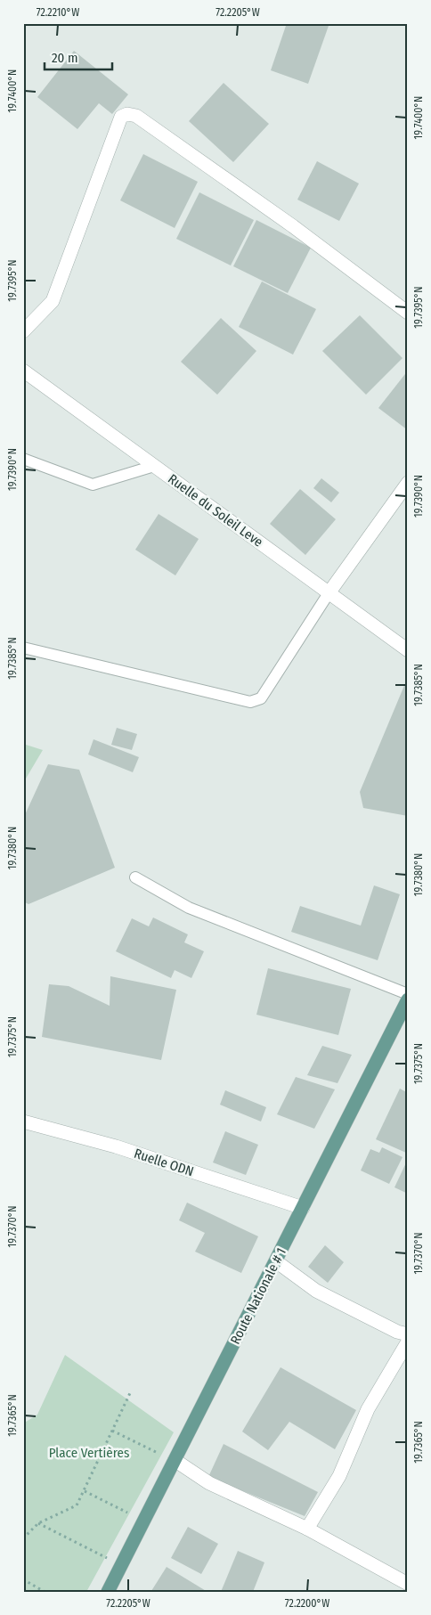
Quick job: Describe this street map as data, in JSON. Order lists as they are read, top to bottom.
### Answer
{
  "streets": {
    "main road": ["Route Nationale # 1"],
    "street": ["Ruelle du Soleil Leve", "Ruelle ODN"]
  },
  "crossings": [
    ["Ruelle ODN", "Route Nationale # 1"]
  ],
  "parks": ["Place Vertières"],
  "scale_bar": "20 m",
  "coordinates": [
    "72.2210°W",
    "72.2205°W",
    "19.7400°N",
    "19.7395°N",
    "19.7390°N",
    "19.7385°N",
    "19.7380°N",
    "19.7375°N",
    "19.7370°N",
    "19.7365°N",
    "72.2200°W"
  ]
}
